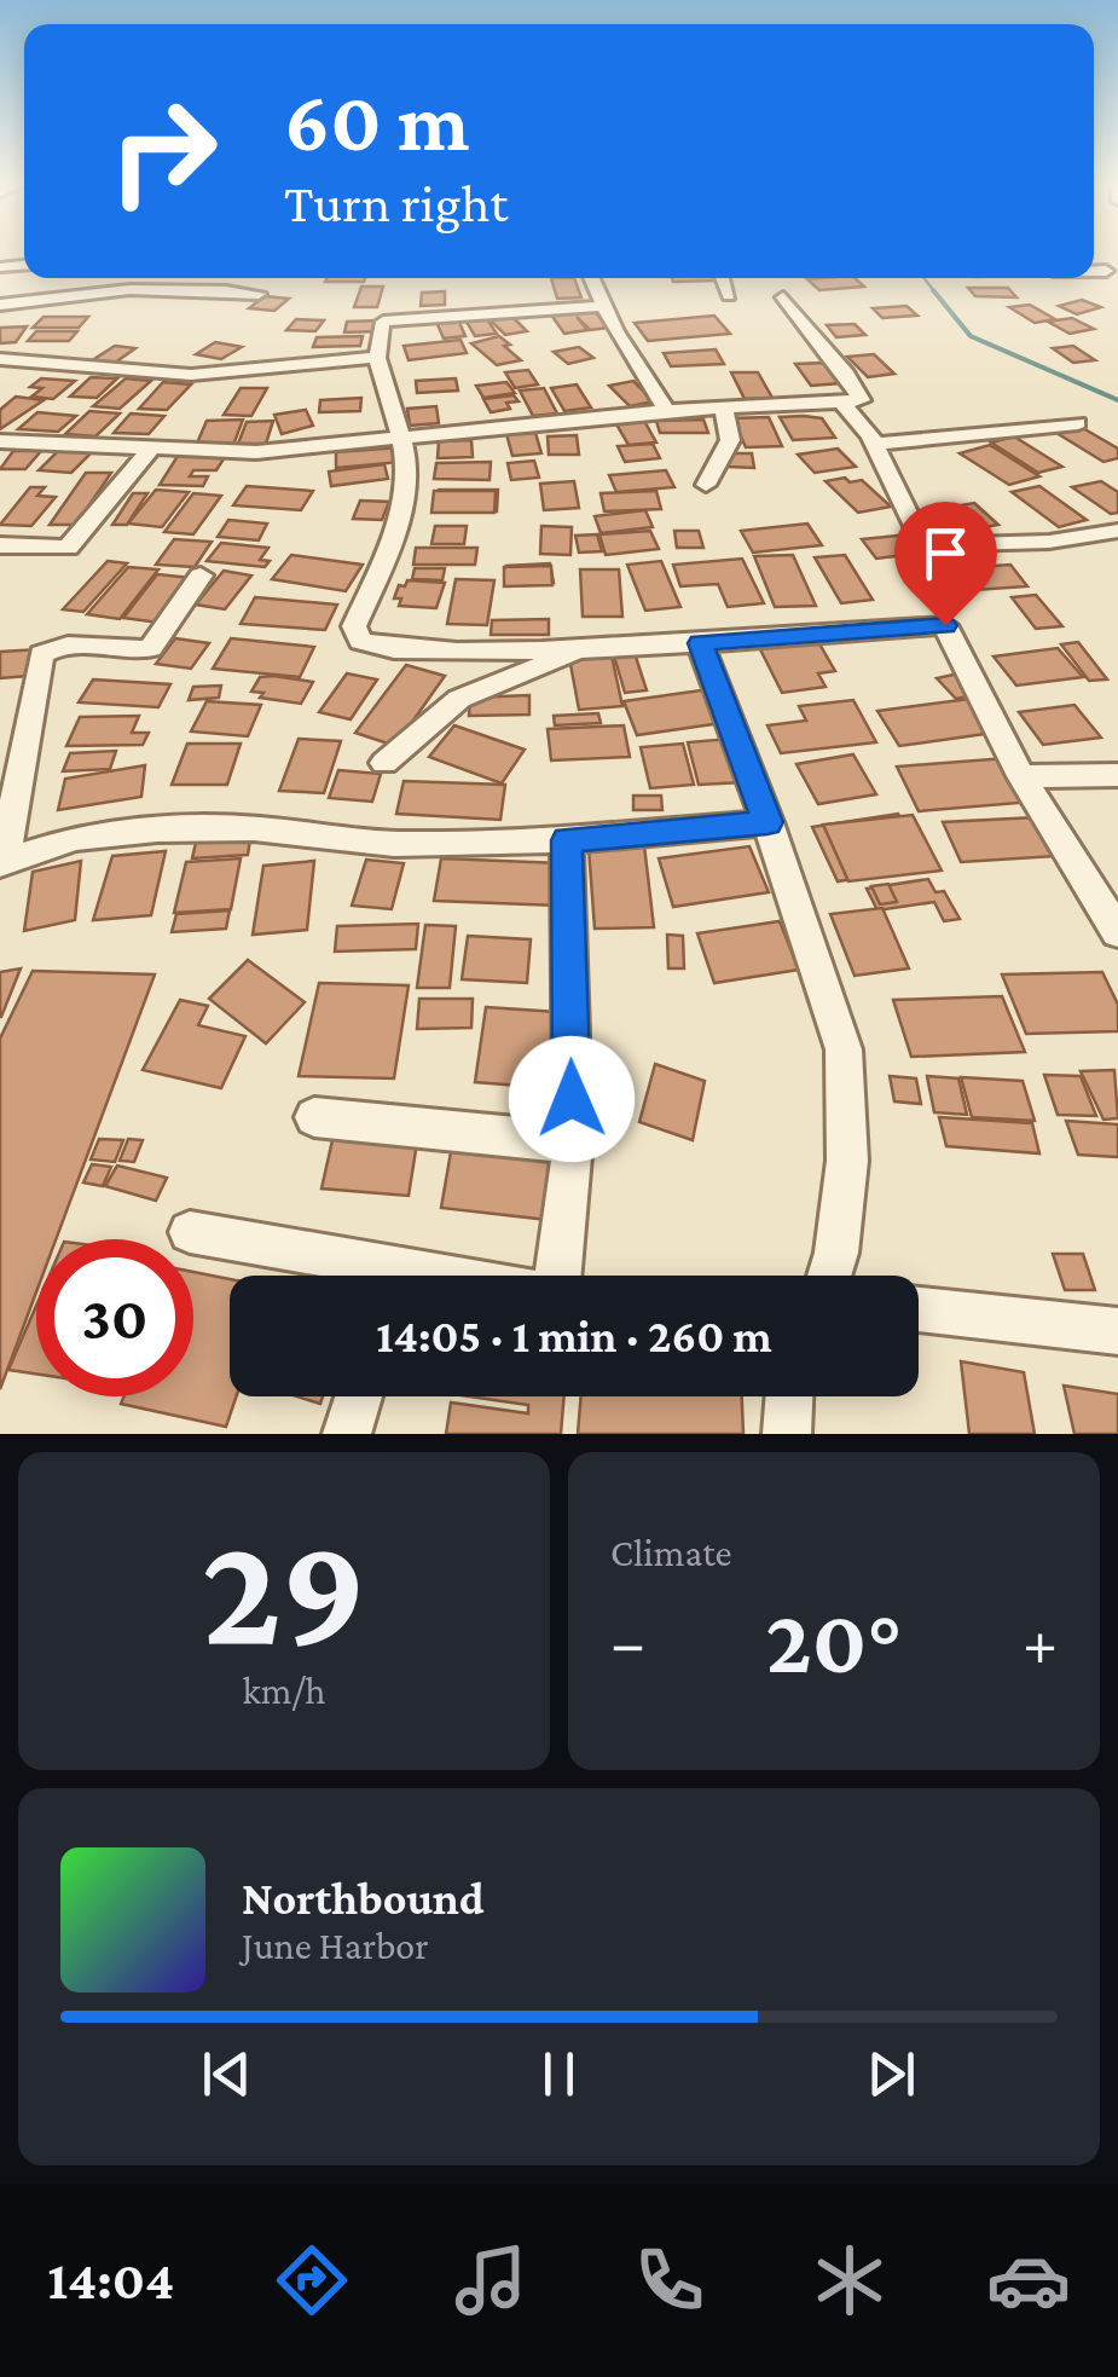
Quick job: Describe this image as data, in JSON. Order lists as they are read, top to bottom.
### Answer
{
  "page": {
    "turn": ["60 m", "Turn right"],
    "limit": "30",
    "trip": "14:05 · 1 min · 260 m",
    "tile": [
      ["29", "km/h"],
      "Climate"
    ],
    "heat": ["−", "20°", "+"],
    "song": ["Northbound", "June Harbor"],
    "tabs": "14:04"
  }
}
